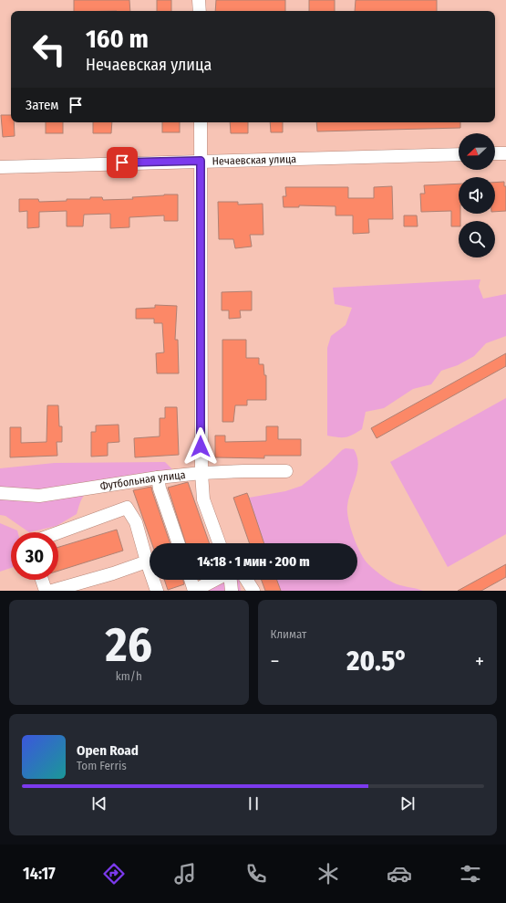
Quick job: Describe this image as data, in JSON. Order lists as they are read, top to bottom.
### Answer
{
  "streets": {
    "street": ["Нечаевская улица", "Футбольная улица"]
  },
  "north": "left",
  "page": {
    "turn": ["160 m", "Нечаевская улица"],
    "then": "Затем",
    "limit": "30",
    "trip": "14:18 · 1 мин · 200 m",
    "tile": [
      ["26", "km/h"],
      "Климат"
    ],
    "heat": ["−", "20.5°", "+"],
    "song": ["Open Road", "Tom Ferris"],
    "tabs": "14:17"
  }
}
